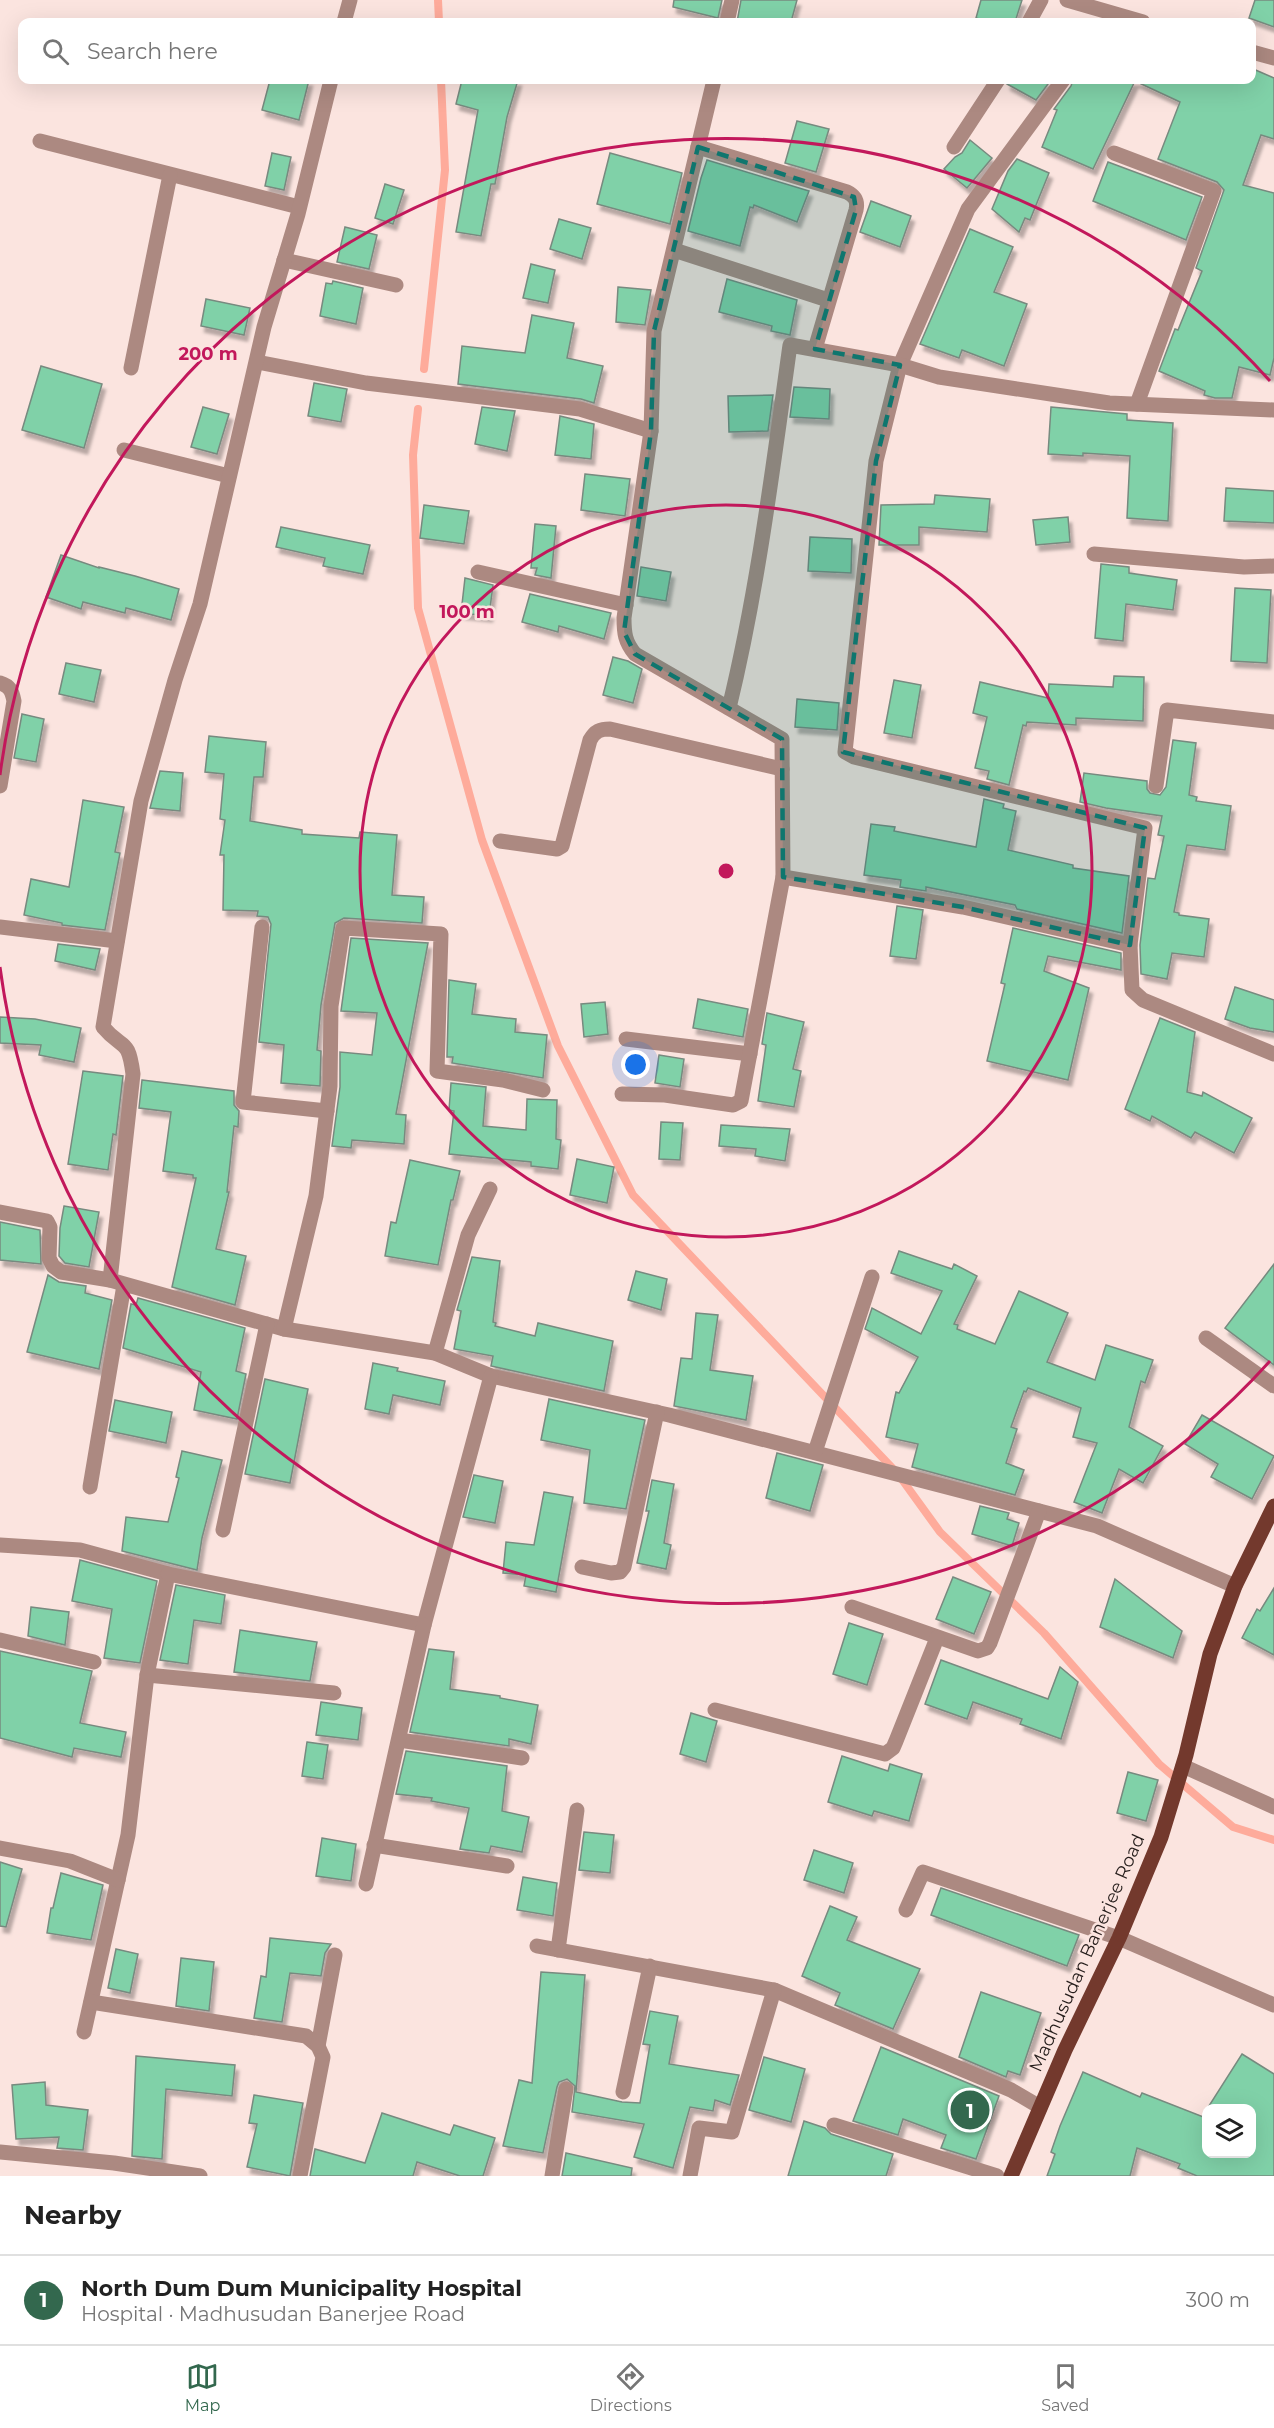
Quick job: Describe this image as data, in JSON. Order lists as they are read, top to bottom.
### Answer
{
  "streets": {
    "main road": ["Madhusudan Banerjee Road"]
  },
  "page": {
    "search": "Search here",
    "pins": "1",
    "heading": "Nearby",
    "list": [
      {
        "mark": "1",
        "name": "North Dum Dum Municipality Hospital",
        "note": "Hospital · Madhusudan Banerjee Road",
        "value": "300 m"
      }
    ],
    "nav": ["Map", "Directions", "Saved"]
  },
  "rings": ["200 m", "100 m"]
}
